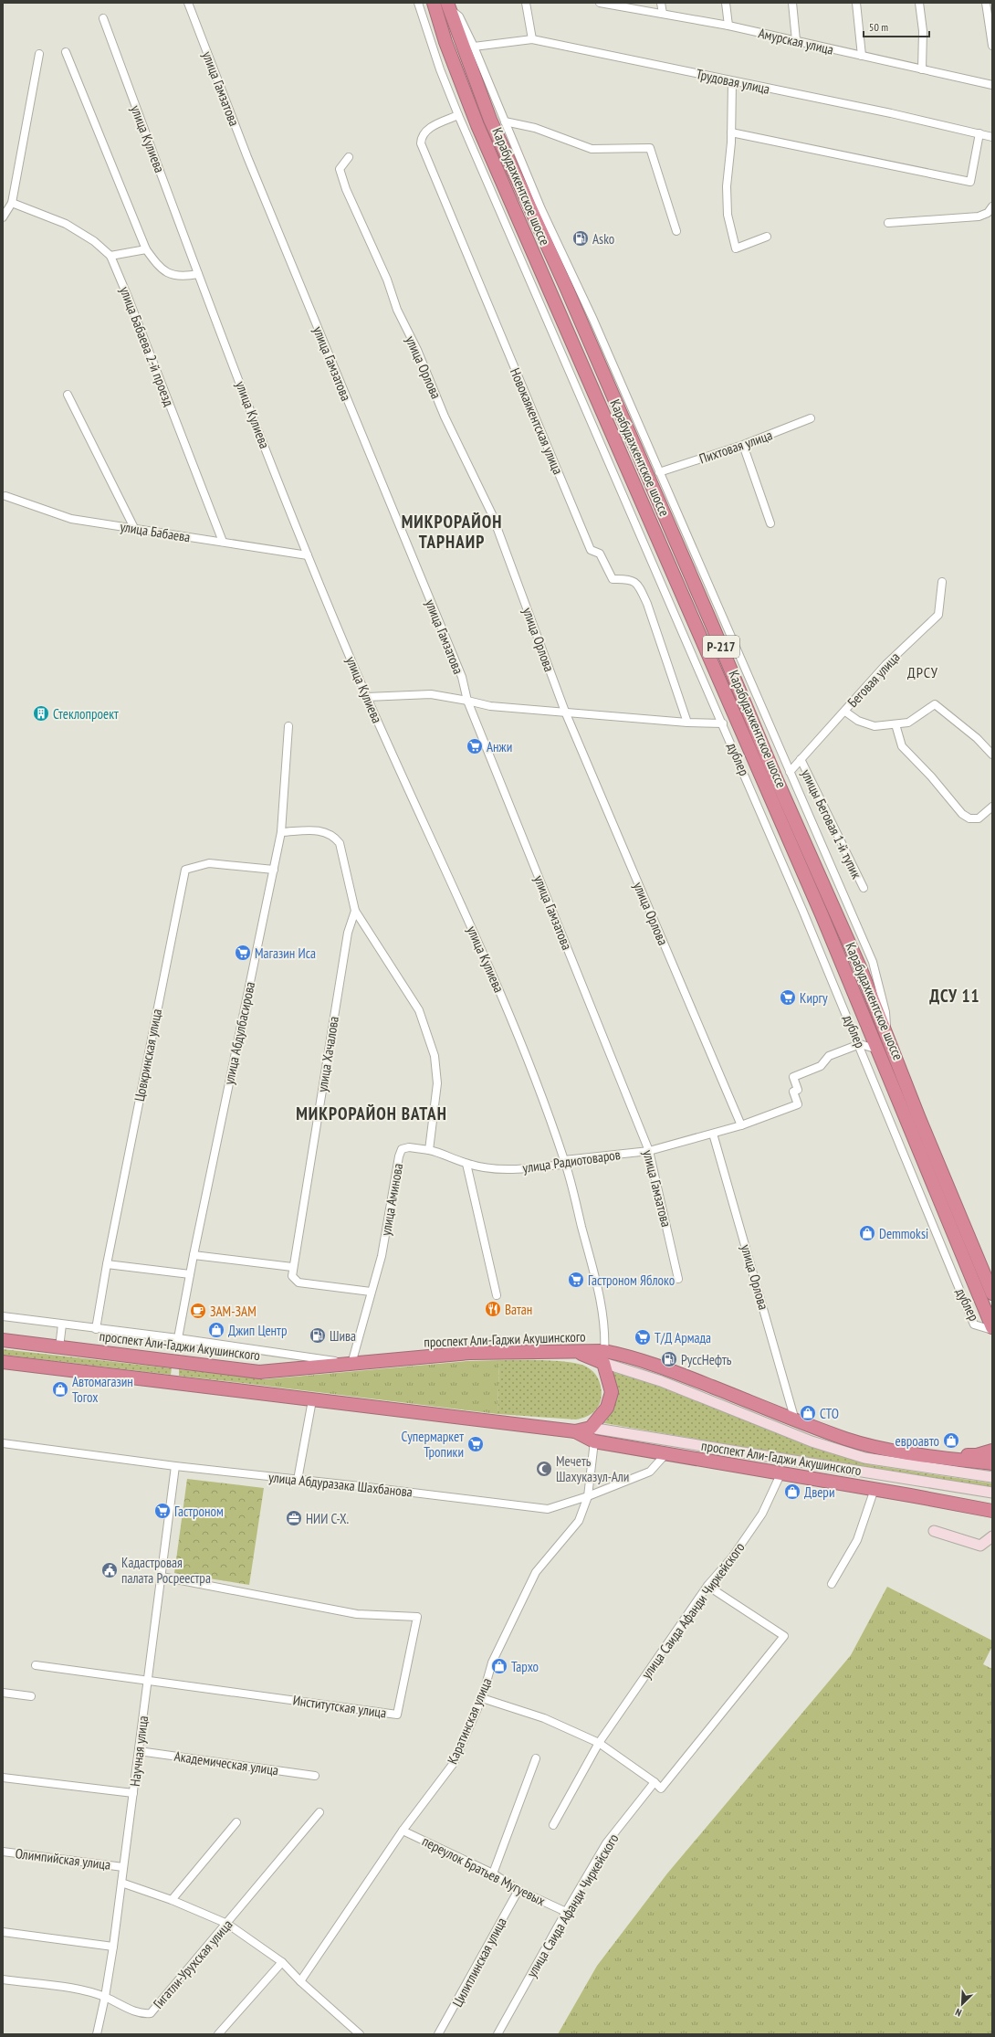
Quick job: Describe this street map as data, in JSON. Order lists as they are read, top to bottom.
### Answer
{
  "streets": {
    "highway": ["Карабудахкентское шоссе", "Р-217", "проспект Али-Гаджи Акушинского"],
    "street": [
      "Амурская улица",
      "Трудовая улица",
      "улица Гамзатова",
      "улица Кулиева",
      "улица Бабаева 2-й проезд",
      "улица Орлова",
      "Новокаякентская улица",
      "Пихтовая улица",
      "улица Бабаева",
      "Беговая улица",
      "дублер",
      "улицы Беговая 1-й тупик",
      "улица Абдулбасирова",
      "улица Хачалова",
      "Цовкринская улица",
      "улица Радиотоваров",
      "улица Аминова",
      "улица Абдуразака Шахбанова",
      "улица Саида Афанди Чиркейского",
      "Институтская улица",
      "Каратинская улица",
      "Научная улица",
      "Академическая улица",
      "Олимпийская улица",
      "переулок Братьев Мугуевых",
      "Цилитлинская улица",
      "Гигатли-Урухская улица"
    ]
  },
  "crossings": [
    ["улица Гамзатова", "улица Радиотоваров"],
    ["улица Кулиева", "улица Бабаева"],
    ["улица Кулиева", "улица Радиотоваров"],
    ["улица Кулиева", "проспект Али-Гаджи Акушинского"],
    ["Карабудахкентское шоссе", "дублер"],
    ["улица Бабаева 2-й проезд", "улица Бабаева"],
    ["улица Орлова", "улица Радиотоваров"],
    ["улица Орлова", "проспект Али-Гаджи Акушинского"],
    ["Новокаякентская улица", "дублер"],
    ["Беговая улица", "улицы Беговая 1-й тупик"],
    ["дублер", "улица Радиотоваров"],
    ["улица Абдулбасирова", "Цовкринская улица"],
    ["улица Радиотоваров", "улица Аминова"],
    ["улица Аминова", "проспект Али-Гаджи Акушинского"],
    ["проспект Али-Гаджи Акушинского", "улица Абдуразака Шахбанова"],
    ["проспект Али-Гаджи Акушинского", "улица Саида Афанди Чиркейского"],
    ["проспект Али-Гаджи Акушинского", "Каратинская улица"],
    ["улица Абдуразака Шахбанова", "Каратинская улица"],
    ["улица Абдуразака Шахбанова", "Научная улица"],
    ["улица Саида Афанди Чиркейского", "переулок Братьев Мугуевых"],
    ["Институтская улица", "Научная улица"],
    ["Каратинская улица", "переулок Братьев Мугуевых"],
    ["Научная улица", "Академическая улица"],
    ["Научная улица", "Олимпийская улица"],
    ["Научная улица", "Гигатли-Урухская улица"],
    ["переулок Братьев Мугуевых", "Цилитлинская улица"]
  ],
  "districts": [
    "МИКРОРАЙОН ТАРНАИР",
    "ДРСУ",
    "ДСУ 11",
    "МИКРОРАЙОН ВАТАН"
  ],
  "places": {
    "fuel station": ["Asko", "Шива", "РуссНефть"],
    "building": ["Стеклопроект"],
    "supermarket": [
      "Анжи",
      "Магазин Иса",
      "Киргу",
      "Гастроном Яблоко",
      "Т/Д Армада",
      "Супермаркет Тропики",
      "Гастроном"
    ],
    "shop": [
      "Demmoksi",
      "Джип Центр",
      "Автомагазин Тогох",
      "СТО",
      "евроавто",
      "Двери",
      "Тархо"
    ],
    "restaurant": ["Ватан"],
    "cafe": ["ЗАМ-ЗАМ"],
    "mosque": ["Мечеть Шахуказул-Али"],
    "office": ["НИИ С-Х."],
    "public building": ["Кадастровая палата Росреестра"]
  },
  "scale_bar": "50 m",
  "north": "bottom left"
}
